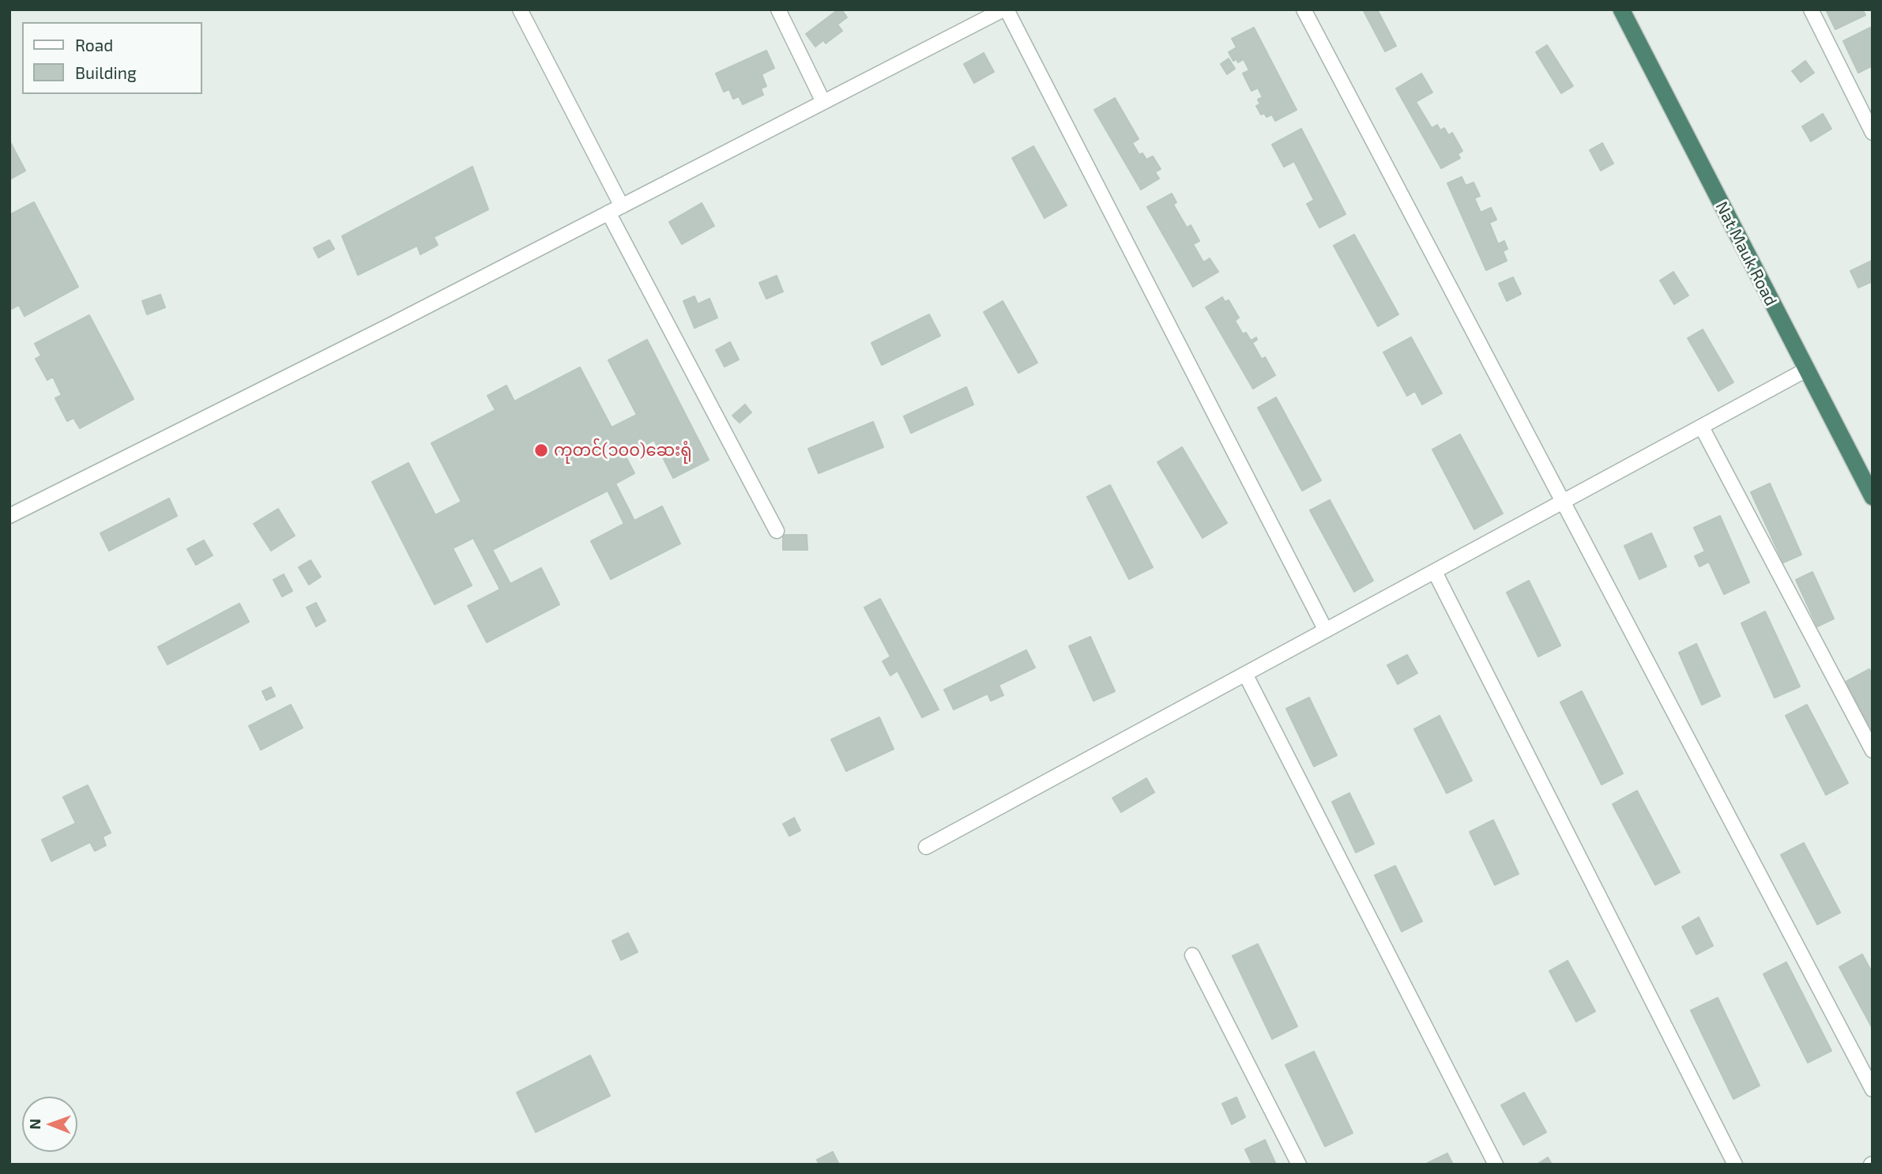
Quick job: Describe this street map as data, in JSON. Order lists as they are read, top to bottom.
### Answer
{
  "streets": {
    "highway": ["Nat Mauk Road"]
  },
  "places": ["ကုတင်(၁၀၀)ဆေးရုံ"],
  "legend": ["Road", "Building"],
  "north": "left"
}
